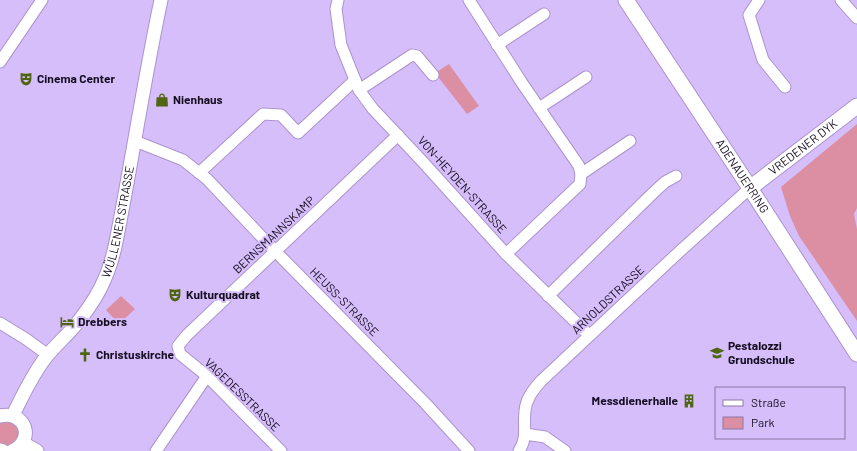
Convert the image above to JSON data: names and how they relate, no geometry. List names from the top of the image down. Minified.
{"streets":{"main road":["VREDENER DYK","ADENAUERRING"],"street":["VON-HEYDEN-STRASSE","WÜLLENER STRASSE","BERNSMANNSKAMP","ARNOLDSTRASSE","HEUSS-STRASSE","VAGEDESSTRASSE"]},"crossings":[["VREDENER DYK","ADENAUERRING"],["VREDENER DYK","ARNOLDSTRASSE"],["ADENAUERRING","ARNOLDSTRASSE"],["VON-HEYDEN-STRASSE","BERNSMANNSKAMP"],["VON-HEYDEN-STRASSE","ARNOLDSTRASSE"],["WÜLLENER STRASSE","HEUSS-STRASSE"],["BERNSMANNSKAMP","HEUSS-STRASSE"],["BERNSMANNSKAMP","VAGEDESSTRASSE"]],"places":{"theatre":["Cinema Center","Kulturquadrat"],"shop":["Nienhaus"],"hotel":["Drebbers"],"school or university":["Pestalozzi Grundschule"],"church":["Christuskirche"],"building":["Messdienerhalle"]},"legend":["Straße","Park"]}
